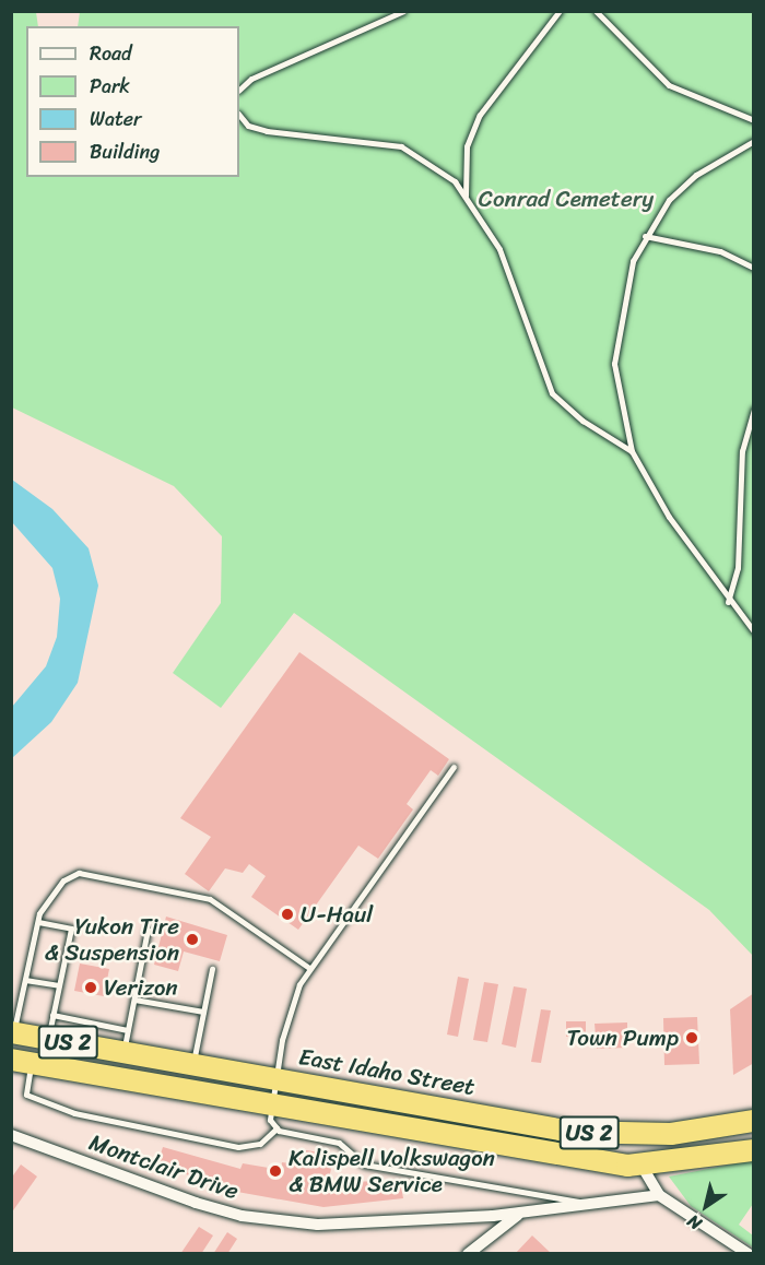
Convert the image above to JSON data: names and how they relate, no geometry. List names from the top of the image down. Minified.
{"streets":{"highway":["US 2","East Idaho Street"],"street":["Montclair Drive"]},"parks":["Conrad Cemetery"],"places":["U-Haul","Yukon Tire & Suspension","Verizon","Town Pump","Kalispell Volkswagon & BMW Service"],"legend":["Road","Park","Water","Building"],"north":"bottom left"}
